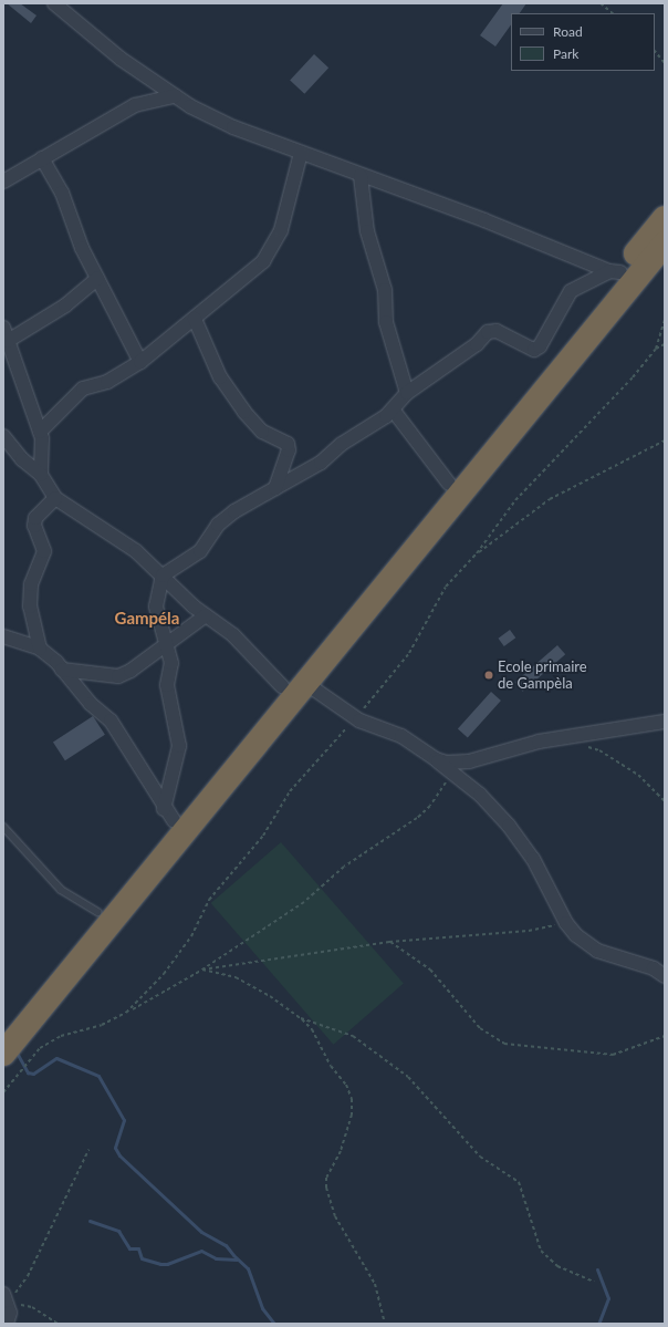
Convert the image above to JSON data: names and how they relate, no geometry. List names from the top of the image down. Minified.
{"districts":["Gampéla"],"places":["Ecole primaire de Gampèla"],"legend":["Road","Park"]}
